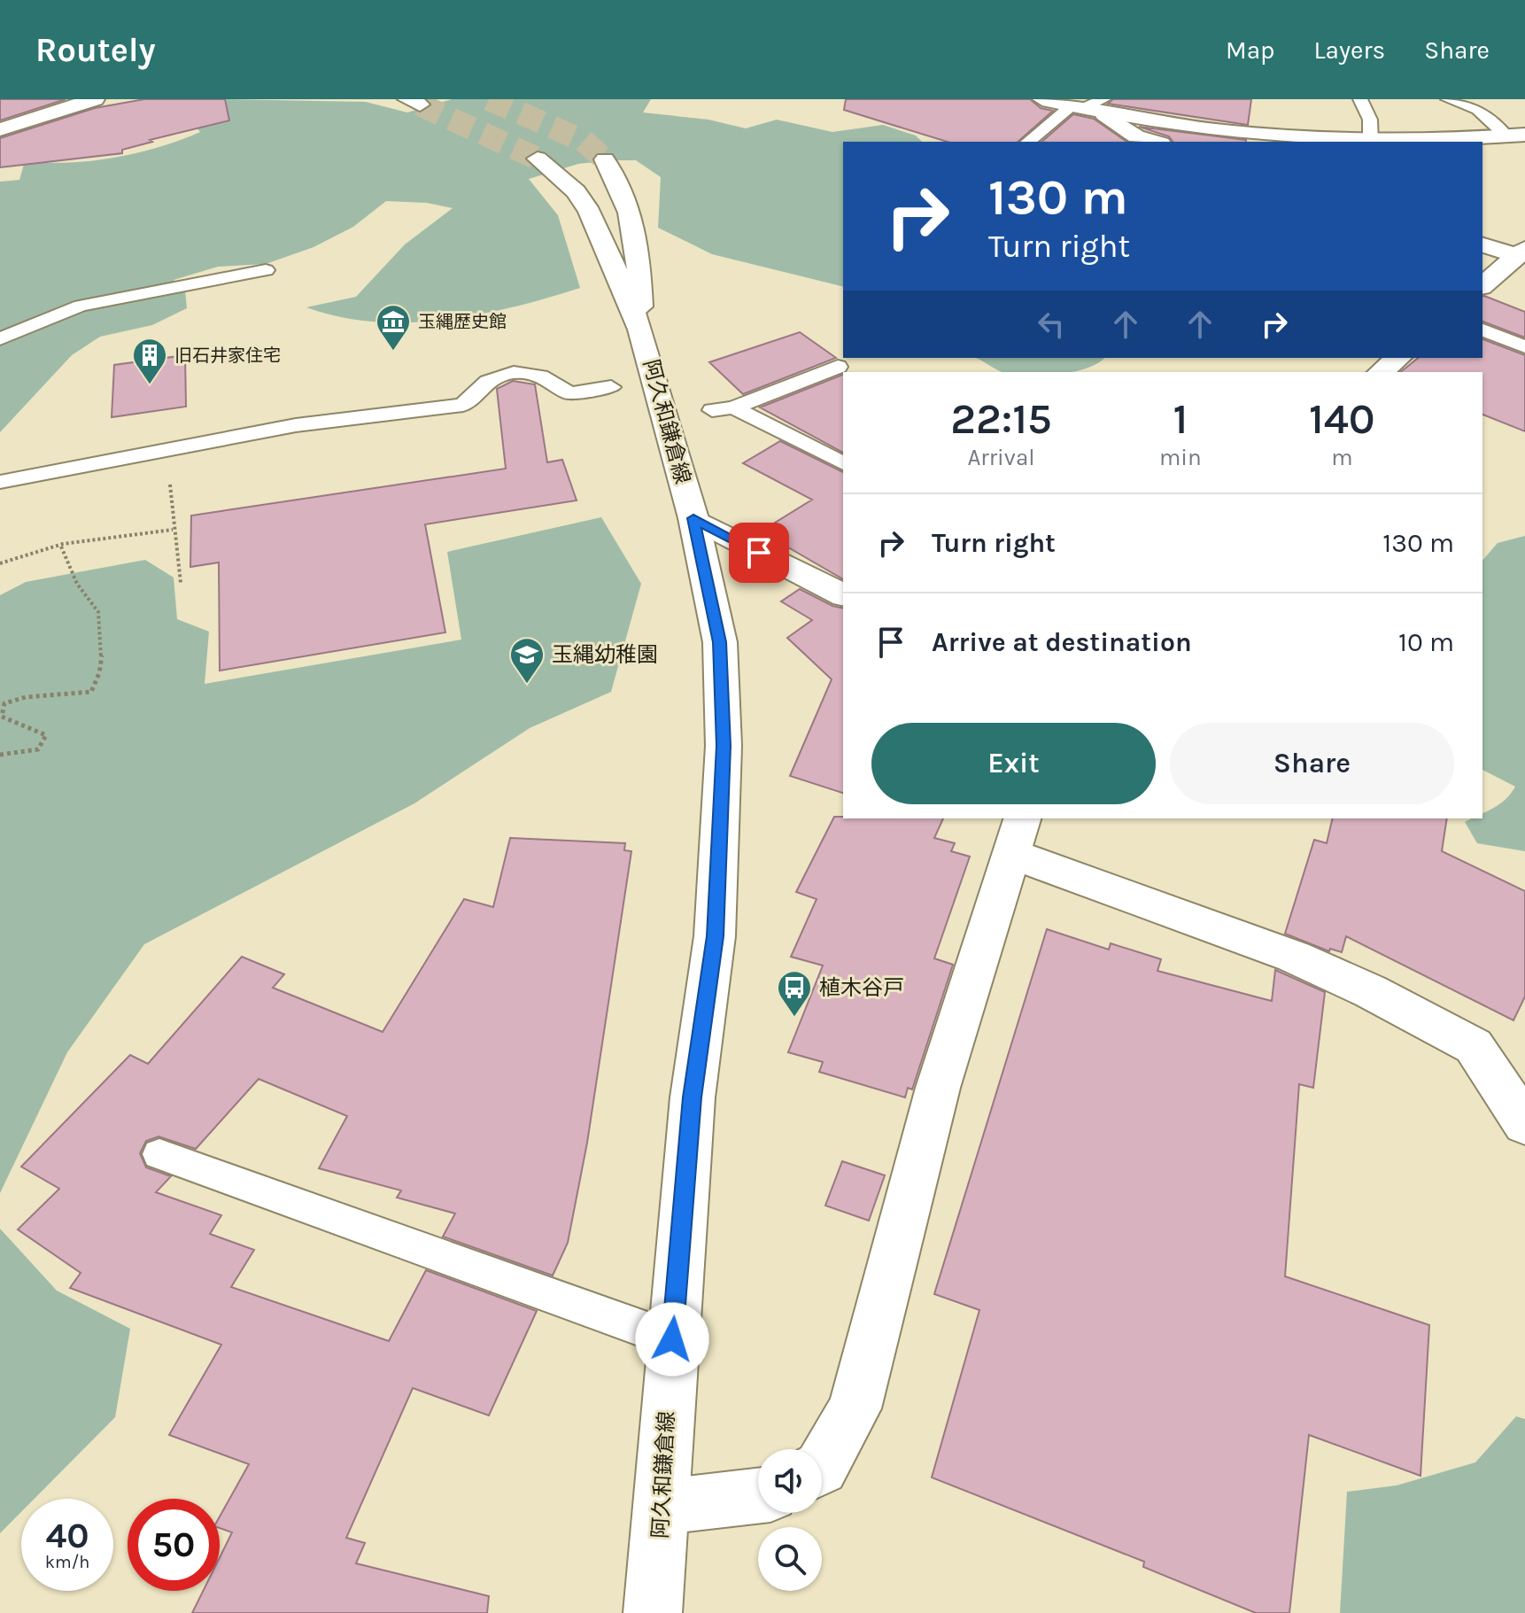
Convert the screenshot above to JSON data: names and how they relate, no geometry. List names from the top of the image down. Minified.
{"streets":{"main road":["阿久和鎌倉線"]},"places":{"museum":["玉縄歴史館"],"building":["旧石井家住宅"],"school or university":["玉縄幼稚園"],"bus stop":["植木谷戸"]},"page":{"header":"Routely","nav":["Map","Layers","Share"],"turn":["130 m","Turn right"],"eta":["22:15","Arrival","1","min","140","m"],"list":[{"name":"Turn right","value":"130 m"},{"name":"Arrive at destination","value":"10 m"}],"buttons":["Exit","Share"],"speed":"40 km/h","limit":"50"}}
